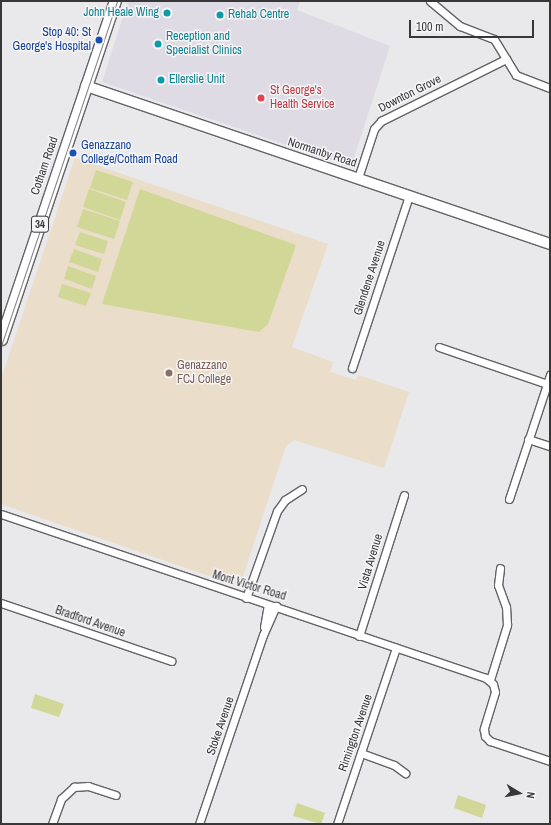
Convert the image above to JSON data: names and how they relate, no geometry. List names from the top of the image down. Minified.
{"streets":{"main road":["Cotham Road","34"],"street":["Downton Grove","Normanby Road","Glendene Avenue","Vista Avenue","Mont Victor Road","Bradford Avenue","Stoke Avenue","Rimington Avenue"]},"crossings":[["Downton Grove","Normanby Road"],["Normanby Road","Cotham Road"],["Normanby Road","Glendene Avenue"],["Vista Avenue","Mont Victor Road"],["Mont Victor Road","Stoke Avenue"],["Mont Victor Road","Rimington Avenue"]],"places":["John Heale Wing","Rehab Centre","Stop 40: St George's Hospital","Reception and Specialist Clinics","Ellerslie Unit","St George's Health Service","Genazzano College/Cotham Road","Genazzano FCJ College"],"scale_bar":"100 m","north":"right"}
